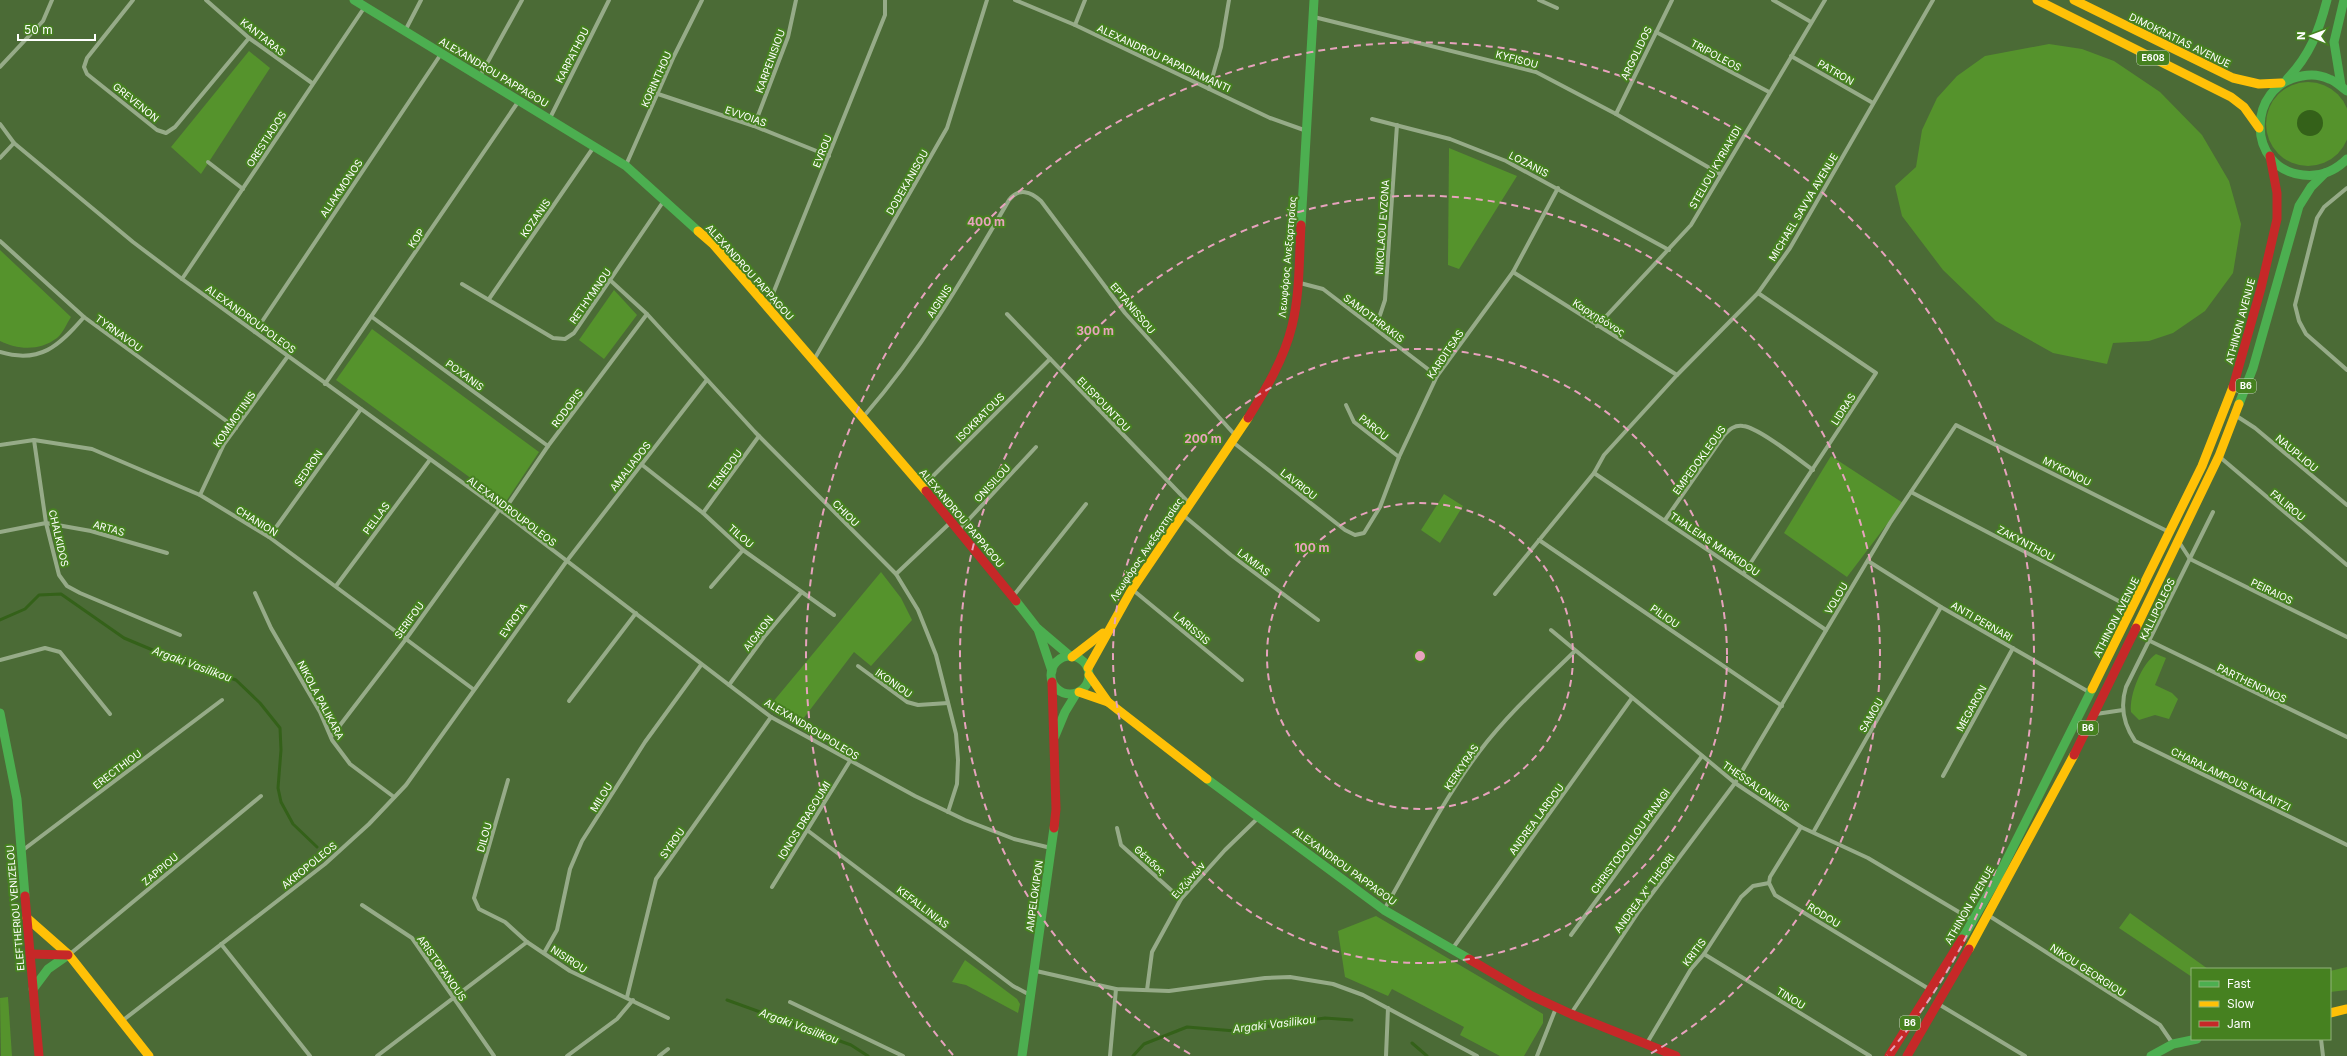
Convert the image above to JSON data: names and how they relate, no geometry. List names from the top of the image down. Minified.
{"streets":{"main road":["DIMOKRATIAS AVENUE","E608","ALEXANDROU PAPPAGOU","Λεωφόρος Ανεξαρτησίας","ATHINON AVENUE","B6","AMPELOKIPON","ELEFTHERIOU VENIZELOU"],"street":["KANTARAS","ARGOLIDOS","KARPATHOU","TRIPOLEOS","ALEXANDROU PAPADIAMANTI","KYFISOU","KARPENISIOU","PATRON","KORINTHOU","GREVENON","EVVOIAS","ORESTIADOS","EVROU","LOZANIS","STELIOU KYRIAKIDI","DODEKANISOU","ALIAKMONOS","MICHAEL SAVVA AVENUE","KOZANIS","NIKOLAOU EVZONA","KOP","RETHYMNOU","AIGINIS","EPTANISSOU","Καρχηδόνος","SAMOTHRAKIS","ALEXANDROUPOLEOS","TYRNAVOU","KARDITSAS","POXANIS","ELISPOUNTOU","RODOPIS","LIDRAS","ISOKRATOUS","KOMMOTINIS","PAROU","NAUPLIOU","EMPEDOKLEOUS","AMALIADOS","SEDRON","TENEDOU","MYKONOU","ONISILOU","LAVRIOU","FALIROU","CHIOU","PELLAS","CHANION","ARTAS","TILOU","CHALKIDOS","ZAKYNTHOU","THALEIAS MARKIDOU","LAMIAS","PEIRAIOS","VOLOU","KALLIPOLEOS","PILIOU","SERIFOU","EVROTA","ANTI PERNARI","LARISSIS","AIGAION","IKONIOU","PARTHENONOS","NIKOLA PALIKARA","MEGARON","SAMOU","KERKYRAS","ERECTHIOU","CHARALAMPOUS KALAITZI","THESSALONIKIS","MILOU","ANDREA LARDOU","IONOS DRAGOUMI","DILOU","CHRISTODOULOU PANAGI","SYROU","Θέτιδος","AKROPOLEOS","ZAPPIOU","Ευζώνων","ANDREA X\" THEORI","KEFALLINIAS","RODOU","KRITIS","NISIROU","ARISTOFANOUS","NIKOU GEORGIOU","TINOU"]},"crossings":[["KANTARAS","GREVENON"],["KANTARAS","ORESTIADOS"],["DIMOKRATIAS AVENUE","E608"],["ARGOLIDOS","TRIPOLEOS"],["ARGOLIDOS","KYFISOU"],["KARPATHOU","ALEXANDROU PAPPAGOU"],["TRIPOLEOS","STELIOU KYRIAKIDI"],["ALEXANDROU PAPADIAMANTI","Λεωφόρος Ανεξαρτησίας"],["E608","ATHINON AVENUE"],["KYFISOU","STELIOU KYRIAKIDI"],["KYFISOU","Λεωφόρος Ανεξαρτησίας"],["KARPENISIOU","EVVOIAS"],["ALEXANDROU PAPPAGOU","KORINTHOU"],["ALEXANDROU PAPPAGOU","ORESTIADOS"],["ALEXANDROU PAPPAGOU","EVROU"],["ALEXANDROU PAPPAGOU","DODEKANISOU"],["ALEXANDROU PAPPAGOU","ALIAKMONOS"],["ALEXANDROU PAPPAGOU","KOZANIS"],["ALEXANDROU PAPPAGOU","KOP"],["ALEXANDROU PAPPAGOU","Λεωφόρος Ανεξαρτησίας"],["ALEXANDROU PAPPAGOU","RETHYMNOU"],["ALEXANDROU PAPPAGOU","AIGINIS"],["ALEXANDROU PAPPAGOU","ISOKRATOUS"],["ALEXANDROU PAPPAGOU","ONISILOU"],["ALEXANDROU PAPPAGOU","KERKYRAS"],["ALEXANDROU PAPPAGOU","ANDREA LARDOU"],["ALEXANDROU PAPPAGOU","Ευζώνων"],["ALEXANDROU PAPPAGOU","ANDREA X\" THEORI"],["ALEXANDROU PAPPAGOU","AMPELOKIPON"],["ALEXANDROU PAPPAGOU","KRITIS"],["PATRON","STELIOU KYRIAKIDI"],["PATRON","MICHAEL SAVVA AVENUE"],["KORINTHOU","EVVOIAS"],["EVVOIAS","EVROU"],["ORESTIADOS","ALEXANDROUPOLEOS"],["LOZANIS","STELIOU KYRIAKIDI"],["LOZANIS","NIKOLAOU EVZONA"],["LOZANIS","KARDITSAS"],["STELIOU KYRIAKIDI","Καρχηδόνος"],["ALIAKMONOS","ALEXANDROUPOLEOS"],["MICHAEL SAVVA AVENUE","Καρχηδόνος"],["MICHAEL SAVVA AVENUE","LIDRAS"],["MICHAEL SAVVA AVENUE","THALEIAS MARKIDOU"],["MICHAEL SAVVA AVENUE","PILIOU"],["KOZANIS","RETHYMNOU"],["NIKOLAOU EVZONA","SAMOTHRAKIS"],["KOP","ALEXANDROUPOLEOS"],["KOP","POXANIS"],["Λεωφόρος Ανεξαρτησίας","EPTANISSOU"],["Λεωφόρος Ανεξαρτησίας","SAMOTHRAKIS"],["Λεωφόρος Ανεξαρτησίας","ELISPOUNTOU"],["Λεωφόρος Ανεξαρτησίας","LAVRIOU"],["Λεωφόρος Ανεξαρτησίας","LAMIAS"],["Λεωφόρος Ανεξαρτησίας","LARISSIS"],["Λεωφόρος Ανεξαρτησίας","AMPELOKIPON"],["RETHYMNOU","CHIOU"],["AIGINIS","EPTANISSOU"],["EPTANISSOU","LAVRIOU"],["Καρχηδόνος","KARDITSAS"],["SAMOTHRAKIS","KARDITSAS"],["ALEXANDROUPOLEOS","RODOPIS"],["ALEXANDROUPOLEOS","KOMMOTINIS"],["ALEXANDROUPOLEOS","AMALIADOS"],["ALEXANDROUPOLEOS","SEDRON"],["ALEXANDROUPOLEOS","CHIOU"],["ALEXANDROUPOLEOS","PELLAS"],["ALEXANDROUPOLEOS","SERIFOU"],["ALEXANDROUPOLEOS","EVROTA"],["ALEXANDROUPOLEOS","AIGAION"],["ALEXANDROUPOLEOS","MILOU"],["ALEXANDROUPOLEOS","IONOS DRAGOUMI"],["ALEXANDROUPOLEOS","SYROU"],["ALEXANDROUPOLEOS","AMPELOKIPON"],["ATHINON AVENUE","NAUPLIOU"],["ATHINON AVENUE","MYKONOU"],["ATHINON AVENUE","FALIROU"],["ATHINON AVENUE","ZAKYNTHOU"],["ATHINON AVENUE","ANTI PERNARI"],["ATHINON AVENUE","THESSALONIKIS"],["ATHINON AVENUE","RODOU"],["ATHINON AVENUE","NIKOU GEORGIOU"],["TYRNAVOU","KOMMOTINIS"],["KARDITSAS","PAROU"],["KARDITSAS","LAVRIOU"],["POXANIS","RODOPIS"],["ELISPOUNTOU","ISOKRATOUS"],["RODOPIS","CHIOU"],["LIDRAS","EMPEDOKLEOUS"],["LIDRAS","THALEIAS MARKIDOU"],["KOMMOTINIS","CHANION"],["EMPEDOKLEOUS","THALEIAS MARKIDOU"],["AMALIADOS","CHIOU"],["AMALIADOS","TILOU"],["AMALIADOS","EVROTA"],["SEDRON","CHANION"],["TENEDOU","CHIOU"],["TENEDOU","TILOU"],["MYKONOU","VOLOU"],["CHIOU","IKONIOU"],["PELLAS","CHANION"],["CHANION","CHALKIDOS"],["CHANION","SERIFOU"],["CHANION","EVROTA"],["CHANION","AKROPOLEOS"],["ARTAS","CHALKIDOS"],["TILOU","AIGAION"],["ZAKYNTHOU","VOLOU"],["THALEIAS MARKIDOU","VOLOU"],["PEIRAIOS","KALLIPOLEOS"],["VOLOU","PILIOU"],["VOLOU","ANTI PERNARI"],["VOLOU","THESSALONIKIS"],["VOLOU","ANDREA X\" THEORI"],["KALLIPOLEOS","PARTHENONOS"],["KALLIPOLEOS","CHARALAMPOUS KALAITZI"],["SERIFOU","NIKOLA PALIKARA"],["EVROTA","AKROPOLEOS"],["ANTI PERNARI","MEGARON"],["ANTI PERNARI","SAMOU"],["NIKOLA PALIKARA","AKROPOLEOS"],["SAMOU","THESSALONIKIS"],["KERKYRAS","THESSALONIKIS"],["ERECTHIOU","ELEFTHERIOU VENIZELOU"],["THESSALONIKIS","ANDREA LARDOU"],["THESSALONIKIS","CHRISTODOULOU PANAGI"],["THESSALONIKIS","ANDREA X\" THEORI"],["MILOU","NISIROU"],["IONOS DRAGOUMI","KEFALLINIAS"],["DILOU","NISIROU"],["SYROU","NISIROU"],["Θέτιδος","Ευζώνων"],["AMPELOKIPON","KEFALLINIAS"],["RODOU","KRITIS"],["KRITIS","TINOU"]],"water":["Argaki Vasilikou"],"legend":["Fast","Slow","Jam"],"scale_bar":"50 m","north":"left","rings":["400 m","300 m","200 m","100 m"]}
